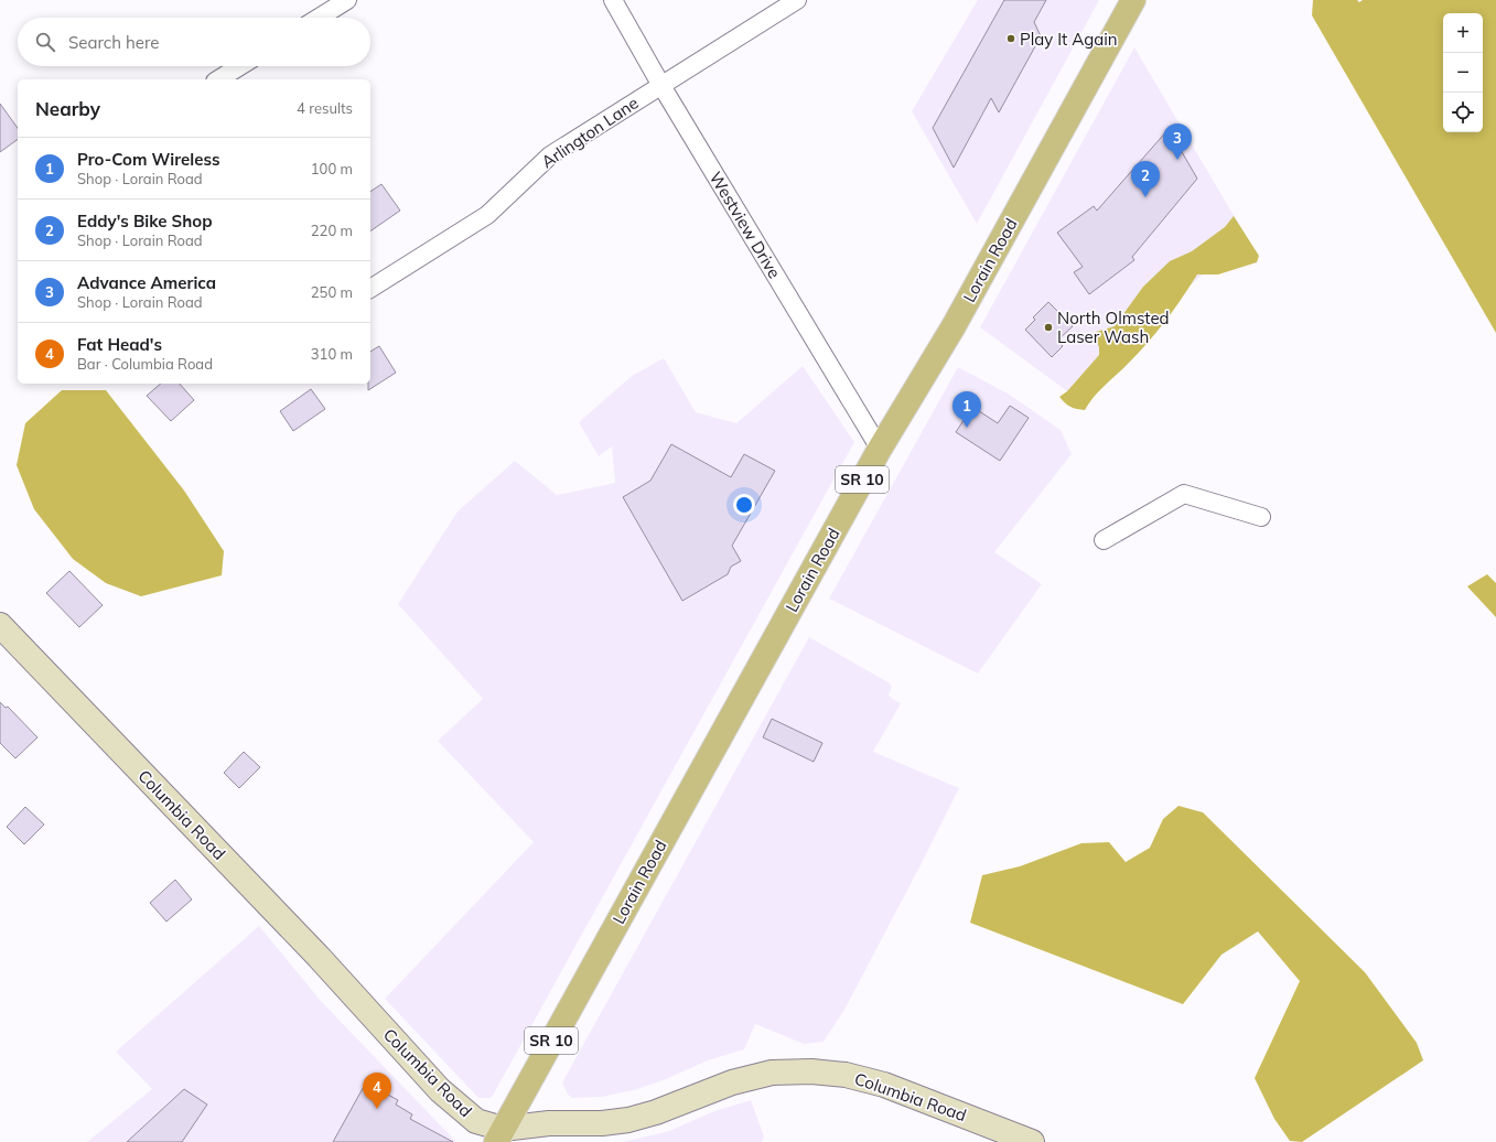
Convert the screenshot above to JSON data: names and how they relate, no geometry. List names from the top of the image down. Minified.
{"streets":{"main road":["Lorain Road","SR 10"],"street":["Arlington Lane","Westview Drive","Columbia Road"]},"crossings":[["Arlington Lane","Westview Drive"],["Westview Drive","Lorain Road"],["Lorain Road","Columbia Road"]],"places":["Play It Again","North Olmsted Laser Wash"],"page":{"map_buttons":["+","−"],"search":"Search here","heading":["Nearby","4 results"],"pins":["3","2","1","4"],"list":[{"mark":"1","name":"Pro-Com Wireless","note":"Shop · Lorain Road","value":"100 m"},{"mark":"2","name":"Eddy's Bike Shop","note":"Shop · Lorain Road","value":"220 m"},{"mark":"3","name":"Advance America","note":"Shop · Lorain Road","value":"250 m"},{"mark":"4","name":"Fat Head's","note":"Bar · Columbia Road","value":"310 m"}]}}
